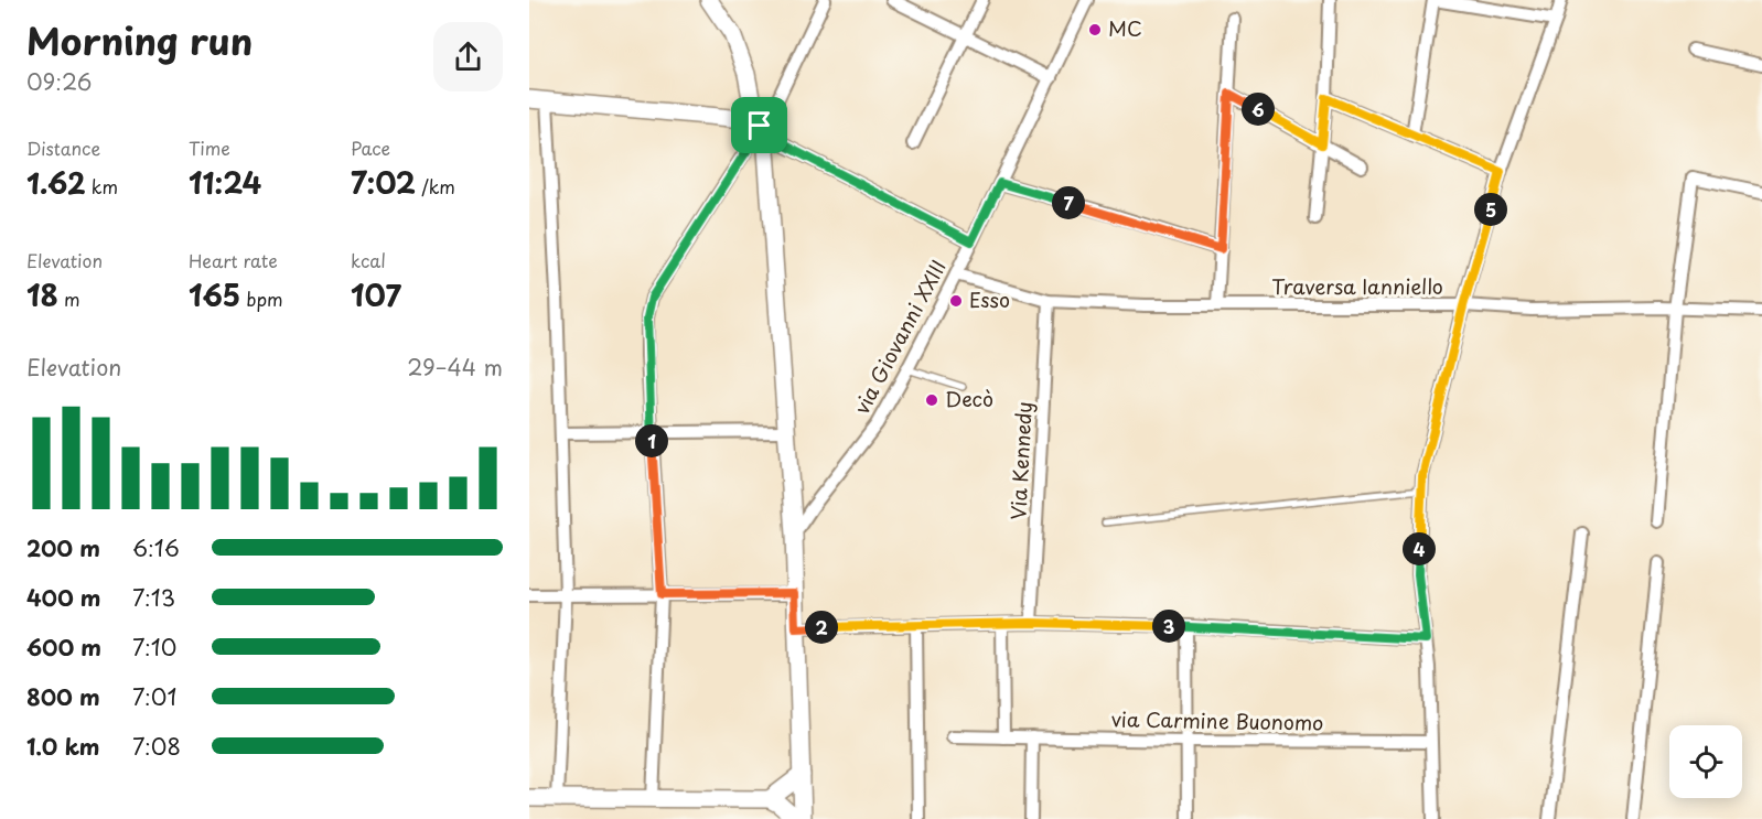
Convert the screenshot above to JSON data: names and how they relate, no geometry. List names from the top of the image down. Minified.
{"streets":{"street":["Traversa Ianniello","via Giovanni XXIII","Via Kennedy","via Carmine Buonomo"]},"crossings":[["Traversa Ianniello","via Giovanni XXIII"],["Traversa Ianniello","Via Kennedy"]],"places":["MC","Esso","Decò"],"page":{"heading":["Morning run","09:26"],"pins":["6","7","5","1","4","3","2"],"stats":[["Distance","1.62 km"],["Time","11:24"],["Pace","7:02 /km"],["Elevation","18 m"],["Heart rate","165 bpm"],["kcal","107"]],"chart":["Elevation","29–44 m"],"list":[{"name":"200 m","note":"6:16"},{"name":"400 m","note":"7:13"},{"name":"600 m","note":"7:10"},{"name":"800 m","note":"7:01"},{"name":"1.0 km","note":"7:08"}]}}
